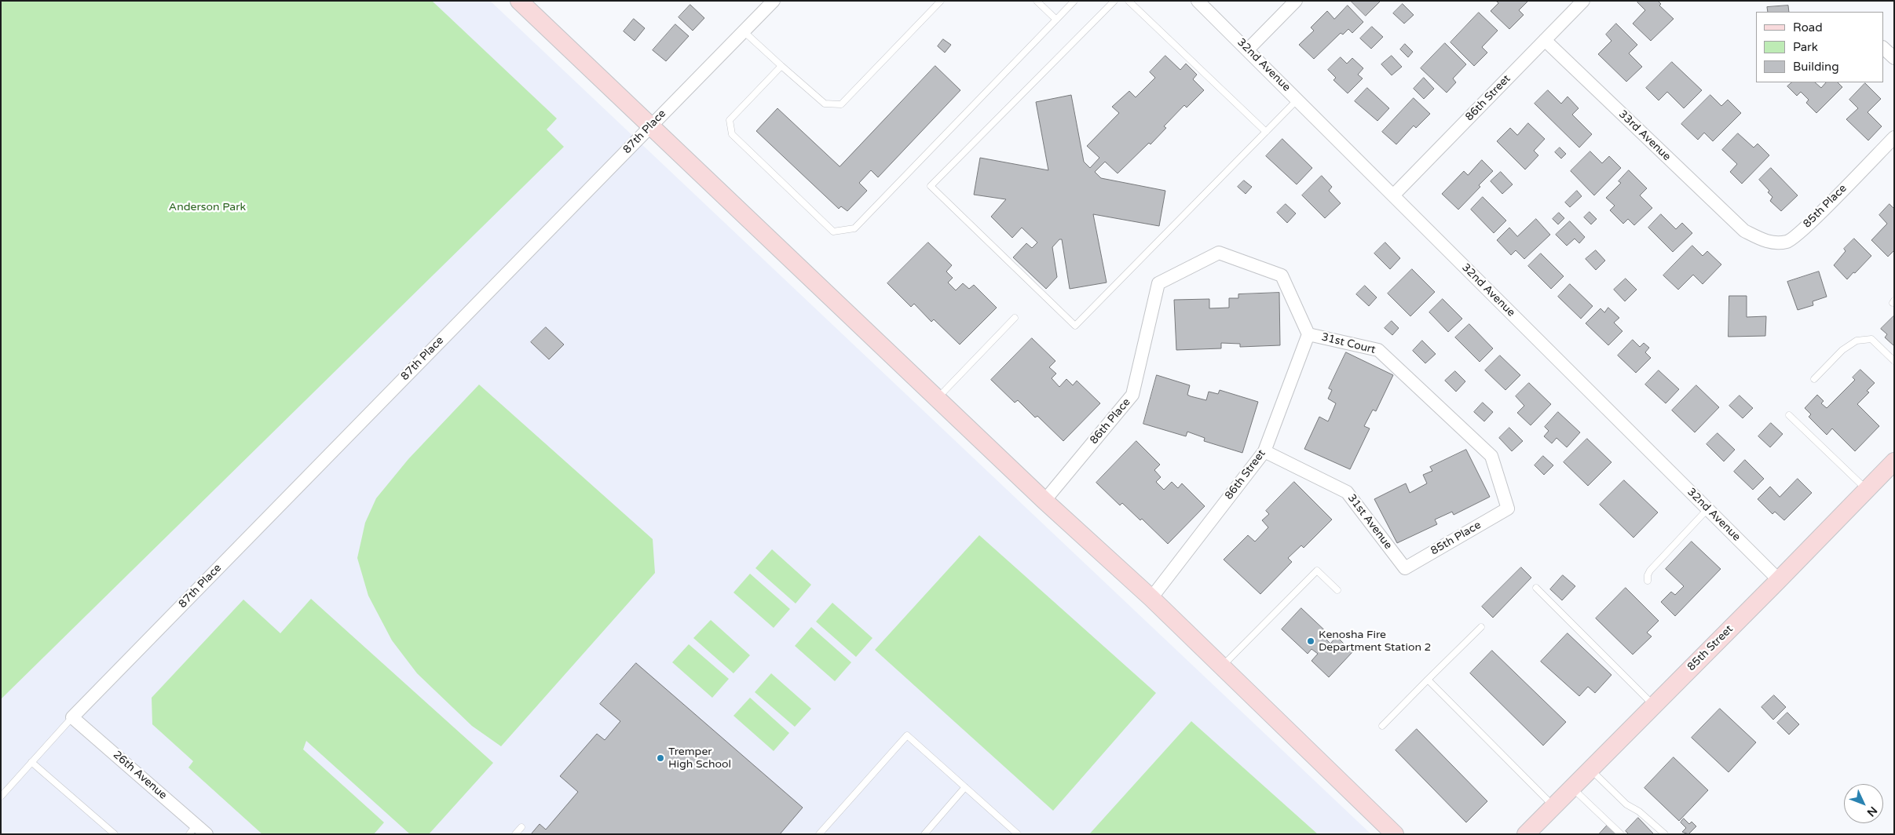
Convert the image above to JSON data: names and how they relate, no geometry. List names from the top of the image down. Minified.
{"streets":{"street":["32nd Avenue","86th Street","87th Place","33rd Avenue","85th Place","31st Court","86th Place","31st Avenue","85th Street","26th Avenue"]},"crossings":[["32nd Avenue","86th Street"],["32nd Avenue","85th Street"],["86th Street","33rd Avenue"],["86th Street","31st Court"],["86th Street","31st Avenue"],["87th Place","26th Avenue"],["33rd Avenue","85th Place"],["85th Place","31st Court"],["85th Place","31st Avenue"],["31st Court","86th Place"]],"parks":["Anderson Park"],"places":["Kenosha Fire Department Station 2","Tremper High School"],"legend":["Road","Park","Building"],"north":"bottom right"}
